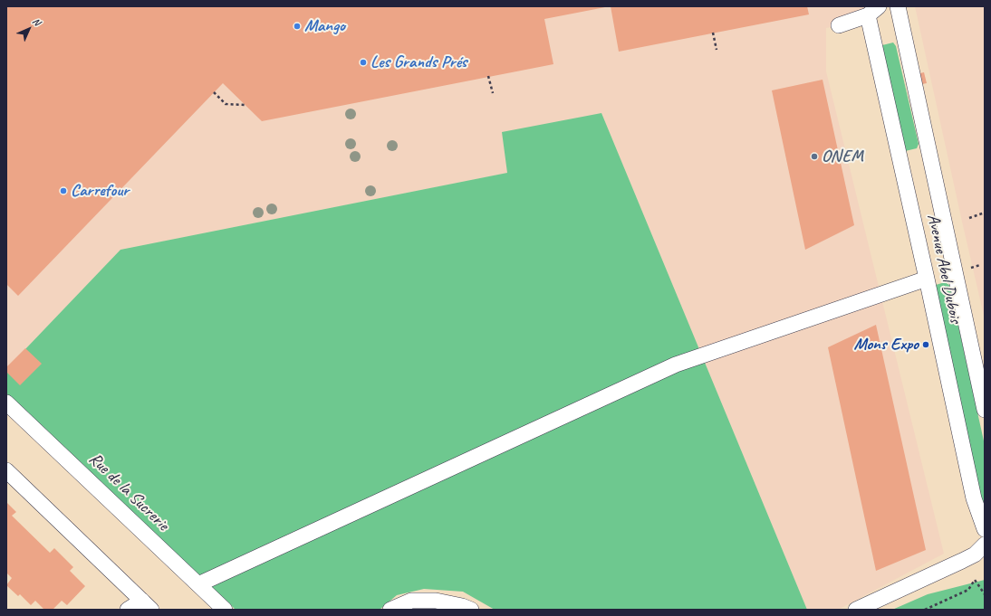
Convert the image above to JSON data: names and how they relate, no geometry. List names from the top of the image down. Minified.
{"streets":{"street":["Avenue Abel Dubois","Rue de la Sucrerie"]},"places":["Mango","Les Grands Prés","ONEM","Carrefour","Mons Expo"],"north":"top right"}
